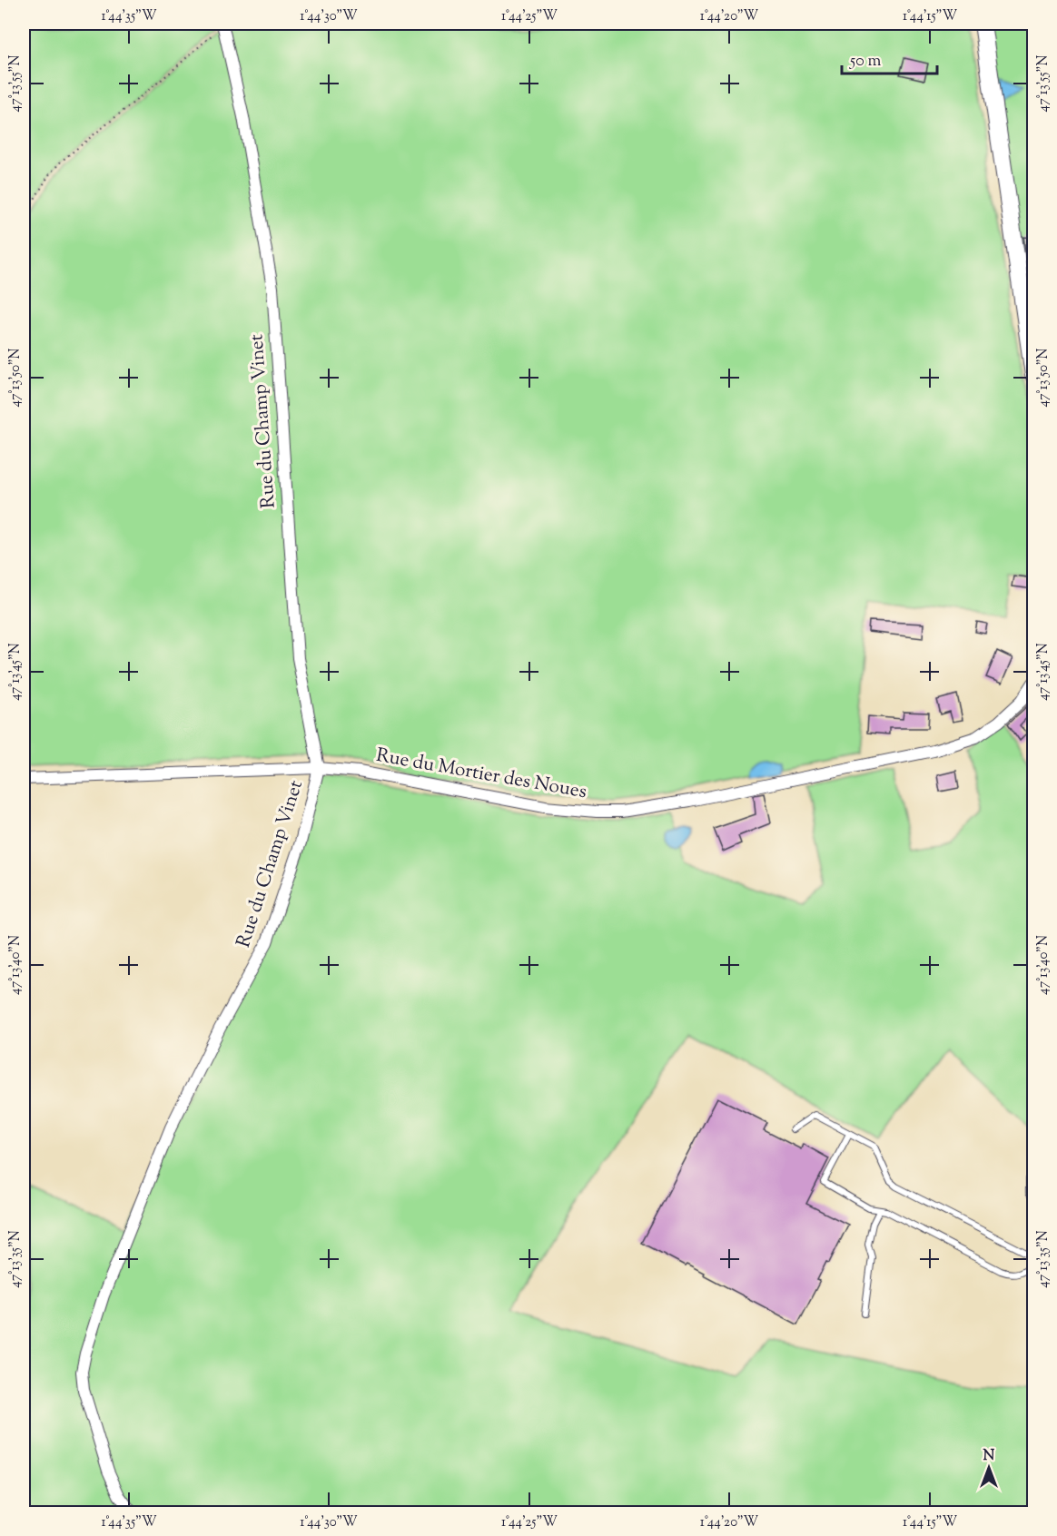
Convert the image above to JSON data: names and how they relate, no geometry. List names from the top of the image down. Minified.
{"streets":{"street":["Rue du Champ Vinet","Rue du Mortier des Noues"]},"crossings":[["Rue du Champ Vinet","Rue du Mortier des Noues"]],"scale_bar":"50 m","north":"top","coordinates":["1°44'35\"W","1°44'30\"W","1°44'25\"W","1°44'20\"W","1°44'15\"W","47°13'55\"N","47°13'50\"N","47°13'45\"N","47°13'40\"N","47°13'35\"N"]}
